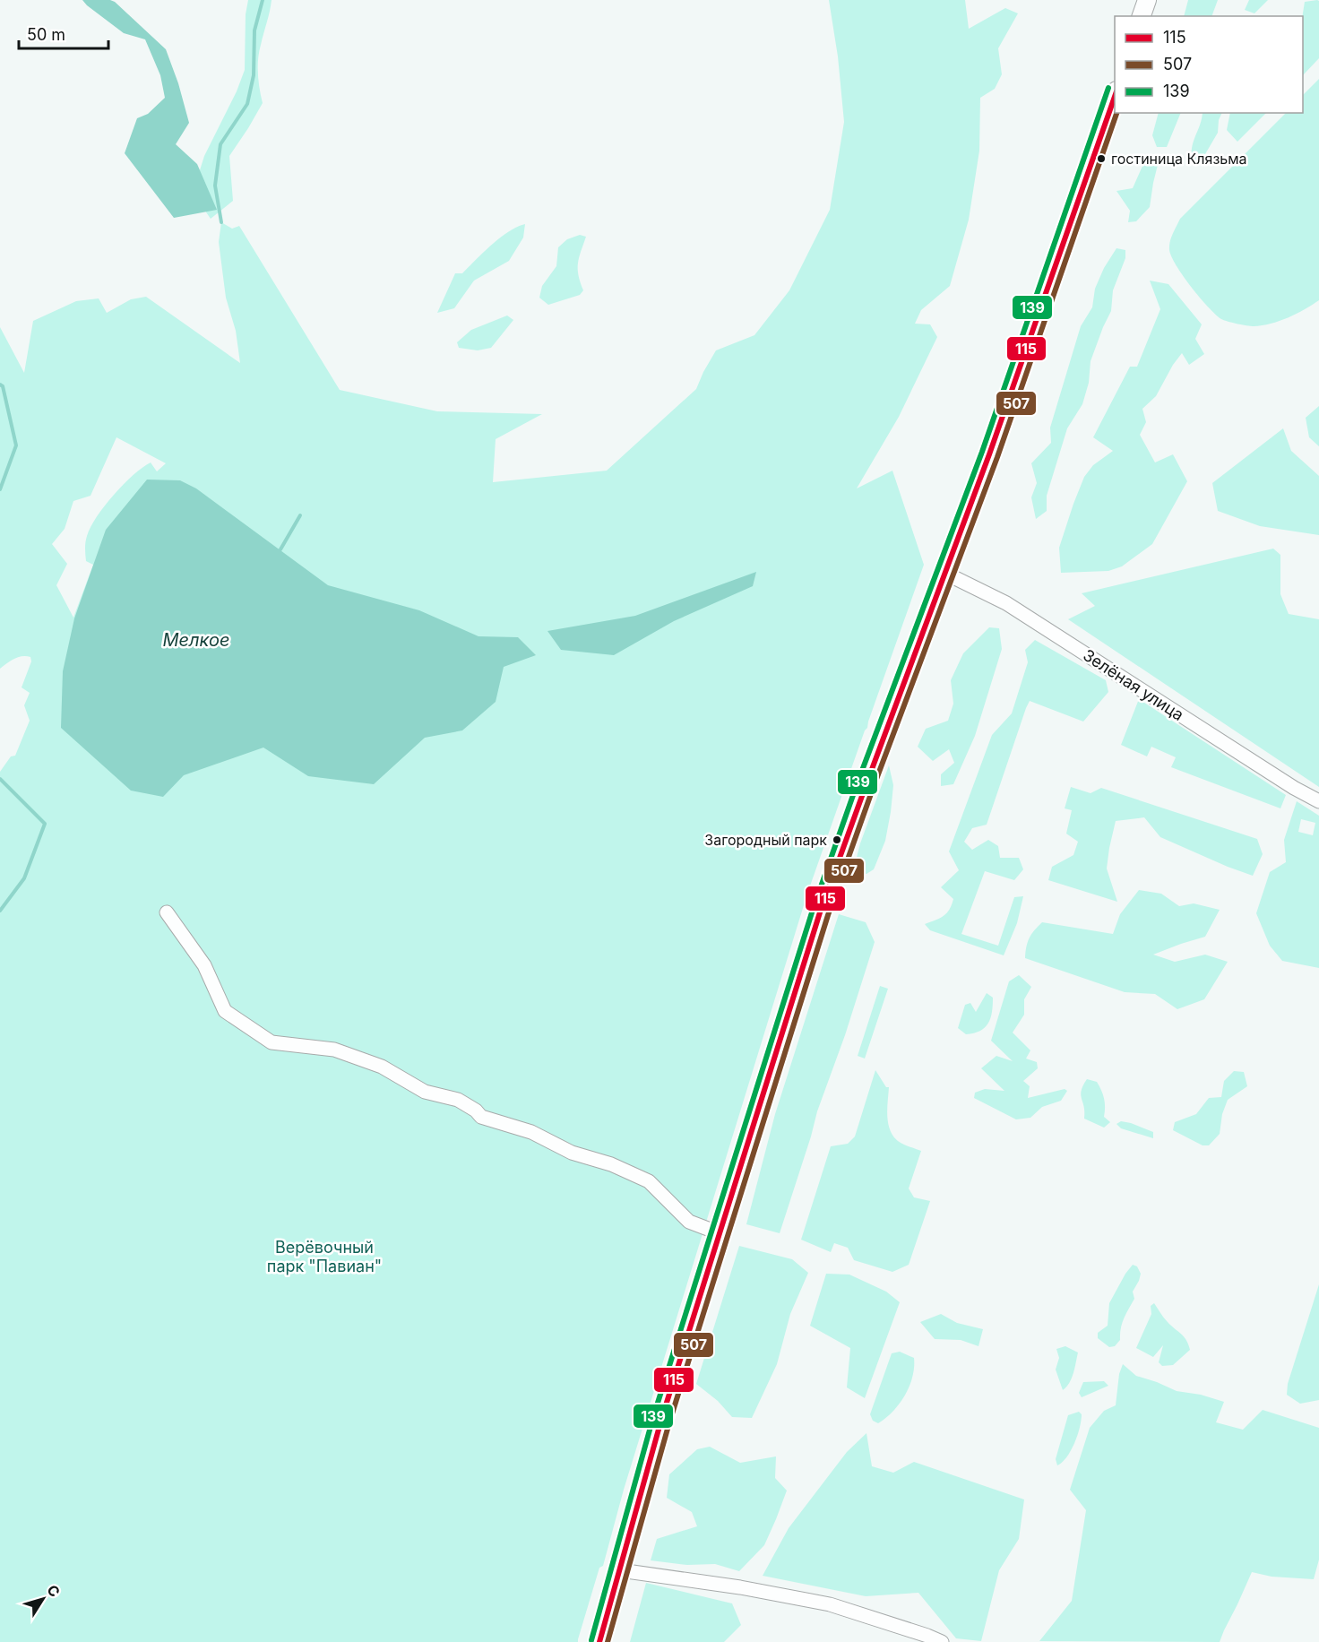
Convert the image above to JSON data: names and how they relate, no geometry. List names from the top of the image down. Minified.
{"streets":{"street":["Зелёная улица"]},"water":["Мелкое"],"parks":["Верёвочный парк \"Павиан\""],"places":["гостиница Клязьма","Загородный парк"],"lines":["transit line 139","transit line 115","transit line 507"],"legend":["115","507","139"],"scale_bar":"50 m","north":"top right"}
